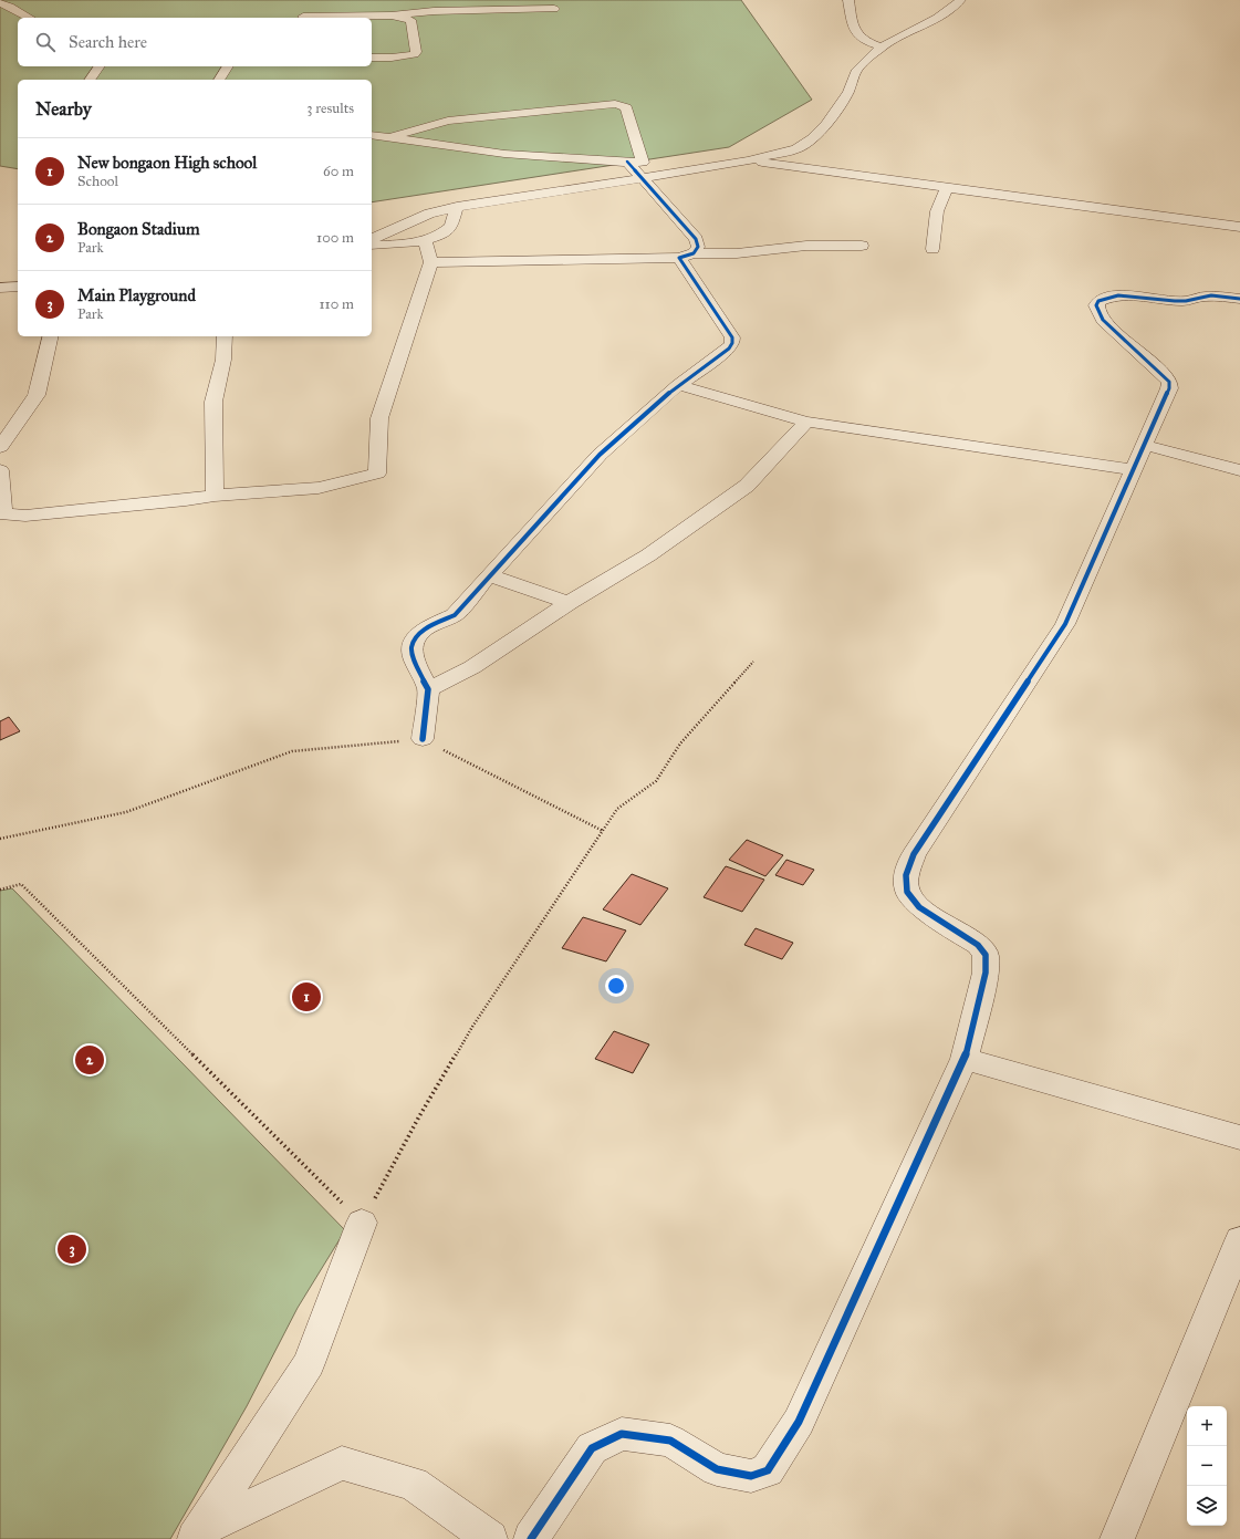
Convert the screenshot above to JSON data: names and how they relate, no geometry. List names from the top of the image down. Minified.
{"page":{"search":"Search here","heading":["Nearby","3 results"],"list":[{"mark":"1","name":"New bongaon High school","note":"School","value":"60 m"},{"mark":"2","name":"Bongaon Stadium","note":"Park","value":"100 m"},{"mark":"3","name":"Main Playground","note":"Park","value":"110 m"}],"pins":["1","2","3"],"map_buttons":["+","−"]}}
